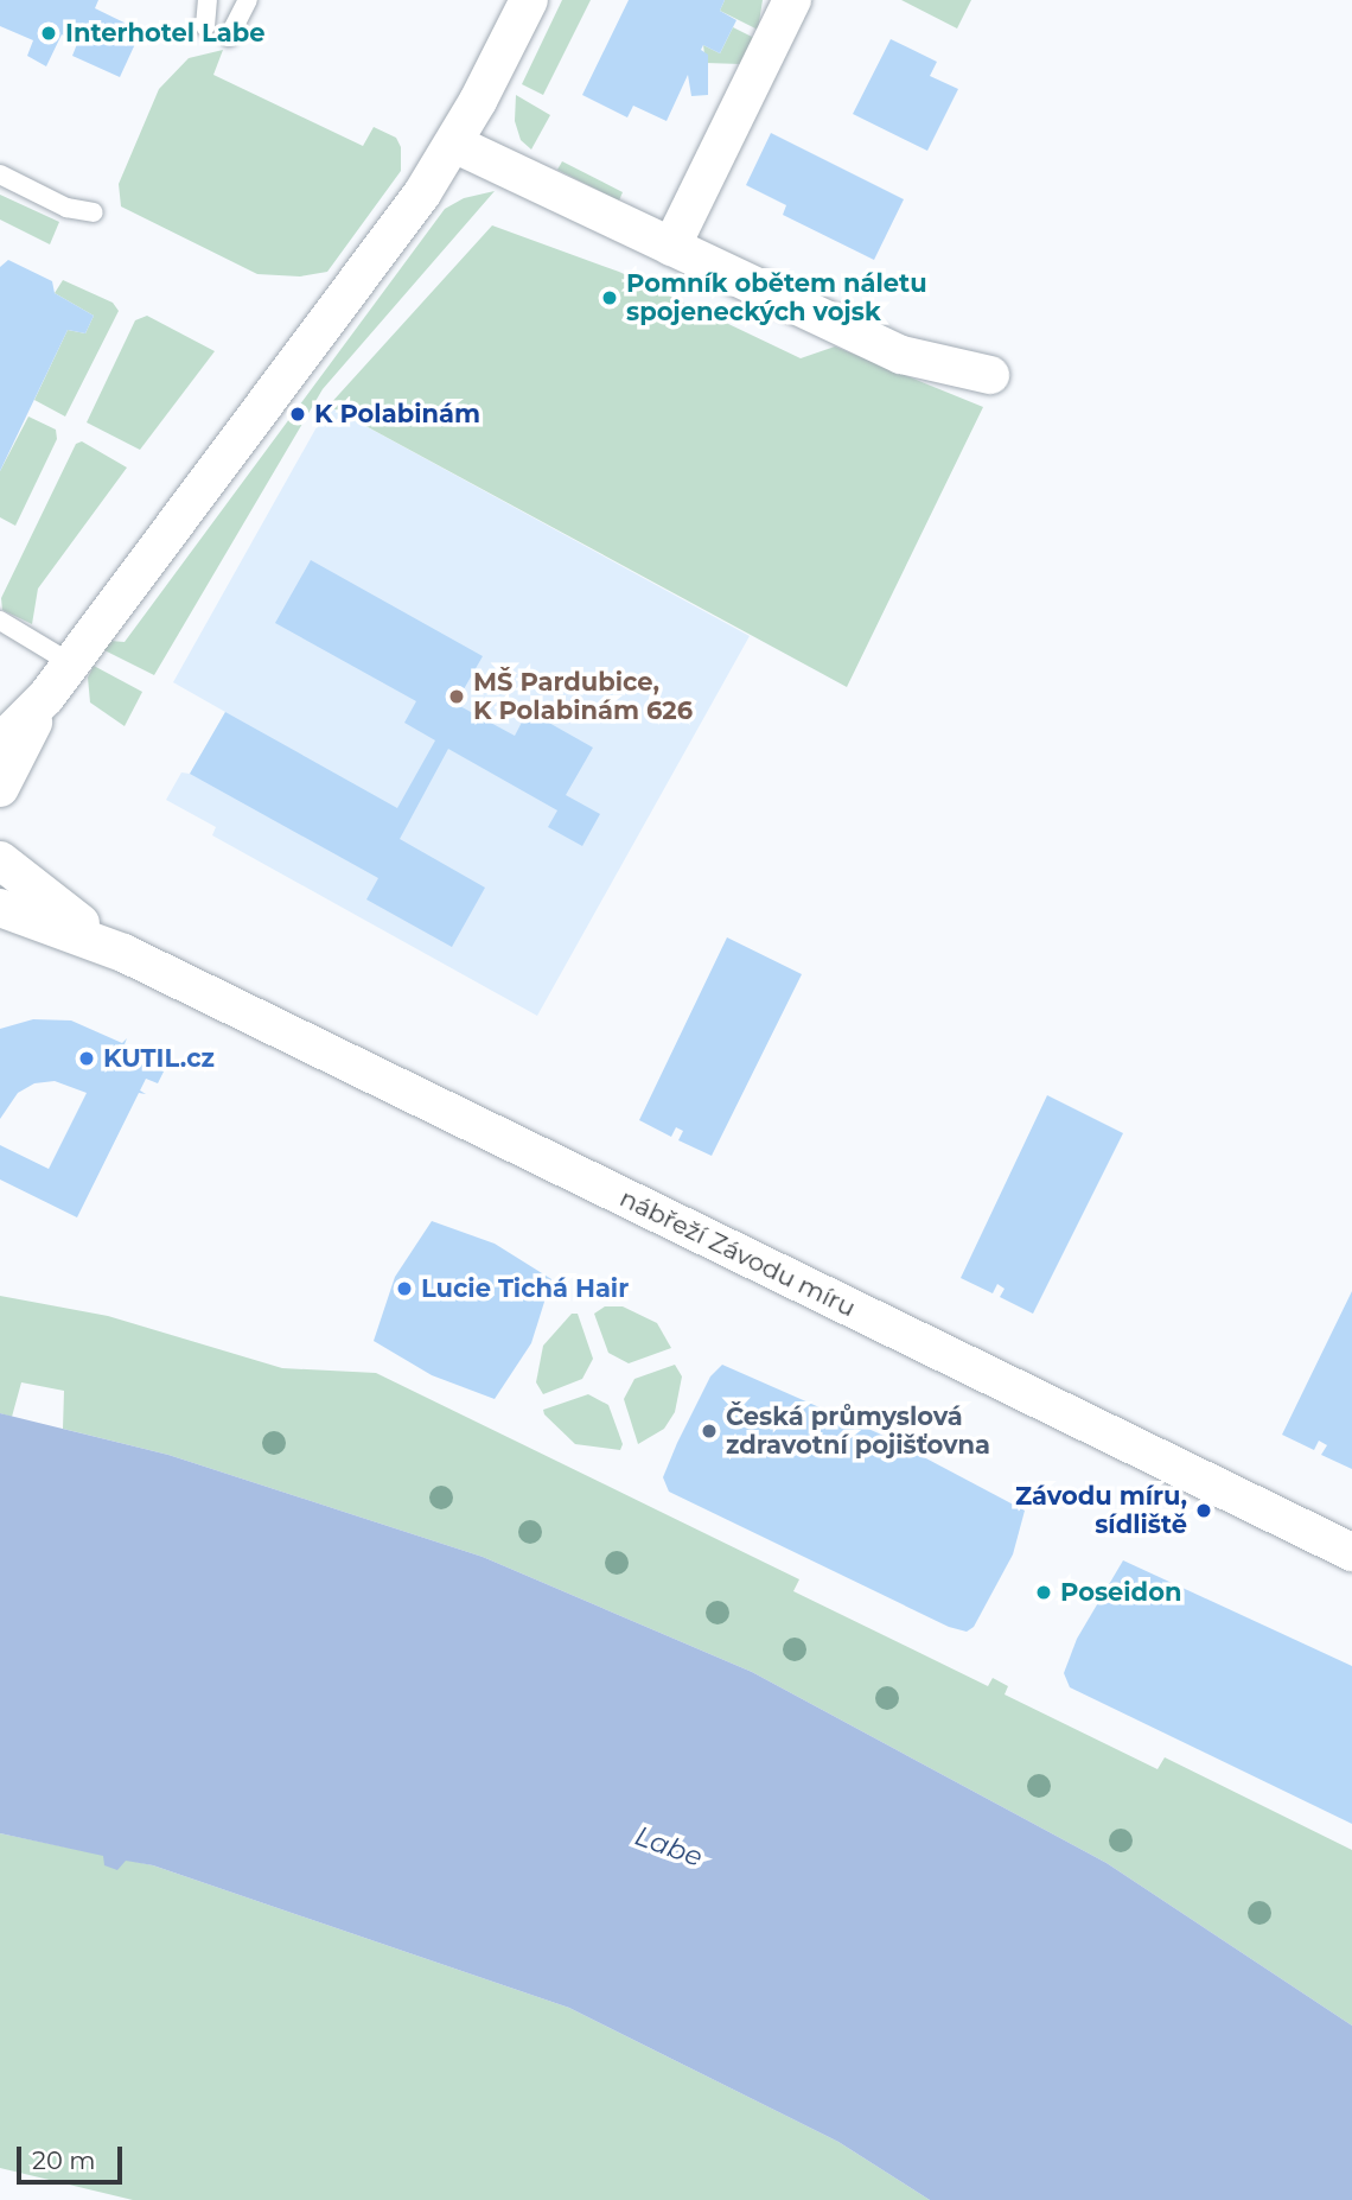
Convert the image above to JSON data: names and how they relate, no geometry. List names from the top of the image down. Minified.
{"streets":{"street":["nábřeží Závodu míru"]},"water":["Labe"],"places":["Interhotel Labe","Pomník obětem náletu spojeneckých vojsk","K Polabinám","MŠ Pardubice, K Polabinám 626","KUTIL.cz","Lucie Tichá Hair","Česká průmyslová zdravotní pojišťovna","Závodu míru, sídliště","Poseidon"],"scale_bar":"20 m"}
